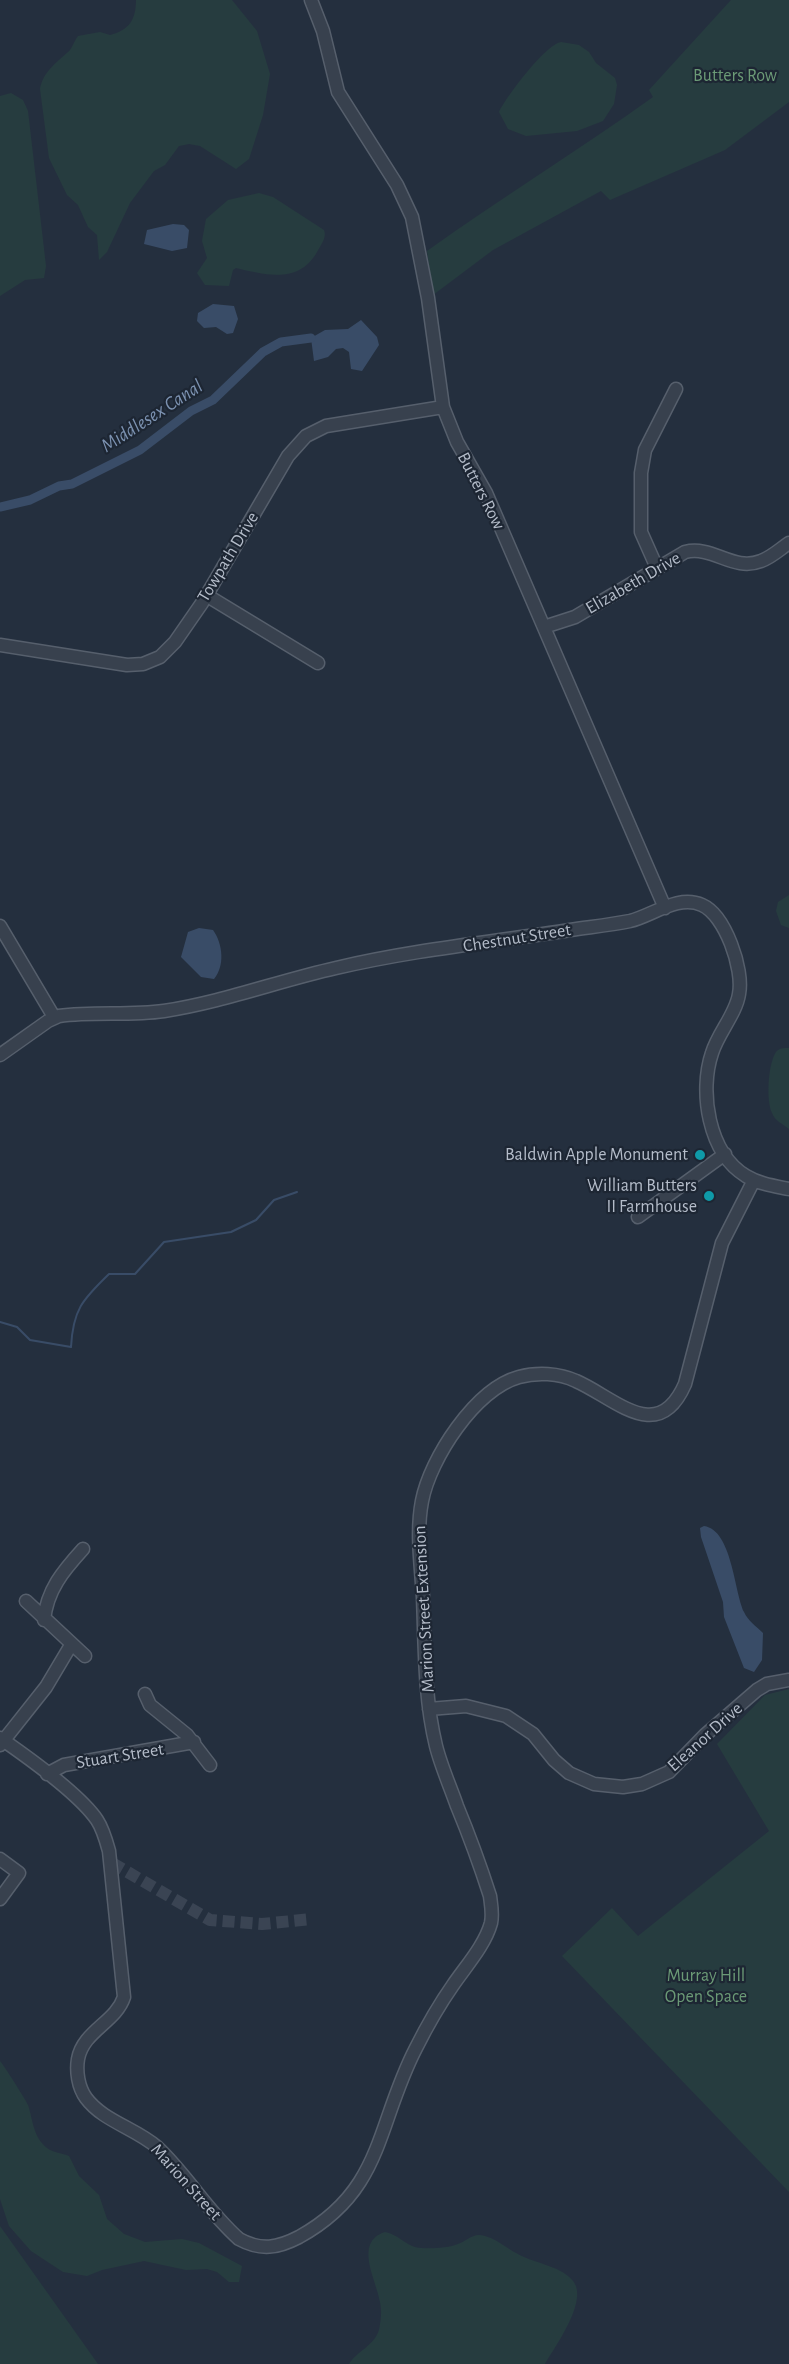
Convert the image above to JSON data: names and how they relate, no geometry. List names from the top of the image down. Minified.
{"streets":{"street":["Butters Row","Towpath Drive","Elizabeth Drive","Chestnut Street","Marion Street Extension","Eleanor Drive","Stuart Street","Marion Street"]},"crossings":[["Butters Row","Towpath Drive"],["Butters Row","Elizabeth Drive"],["Butters Row","Chestnut Street"],["Chestnut Street","Marion Street Extension"],["Marion Street Extension","Eleanor Drive"],["Marion Street Extension","Marion Street"],["Stuart Street","Marion Street"]],"water":["Middlesex Canal"],"parks":["Butters Row","Murray Hill Open Space"],"places":["Baldwin Apple Monument","William Butters II Farmhouse"]}
